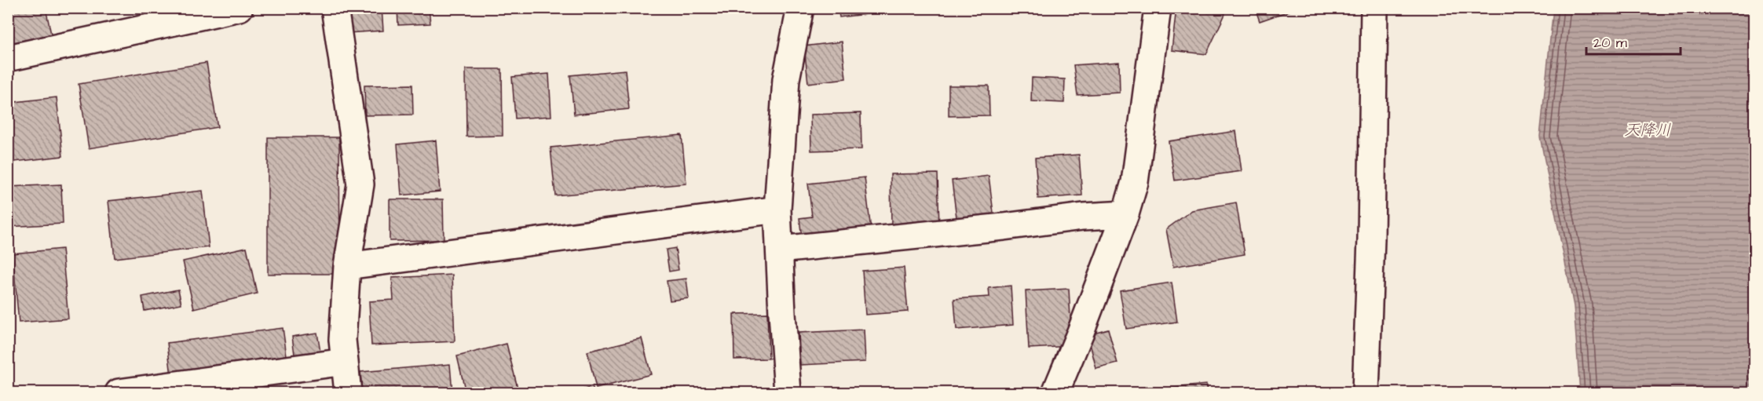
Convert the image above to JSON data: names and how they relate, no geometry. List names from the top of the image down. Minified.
{"water":["天降川"],"scale_bar":"20 m"}
